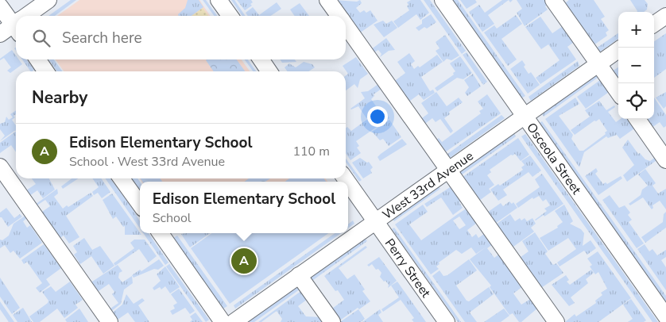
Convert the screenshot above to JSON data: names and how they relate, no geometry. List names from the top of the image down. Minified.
{"streets":{"street":["Osceola Street","West 33rd Avenue","Perry Street"]},"crossings":[["Osceola Street","West 33rd Avenue"],["West 33rd Avenue","Perry Street"]],"page":{"map_buttons":["+","−"],"search":"Search here","heading":"Nearby","list":[{"mark":"A","name":"Edison Elementary School","note":"School · West 33rd Avenue","value":"110 m"}],"popup":["Edison Elementary School","School"],"pins":"A"}}
